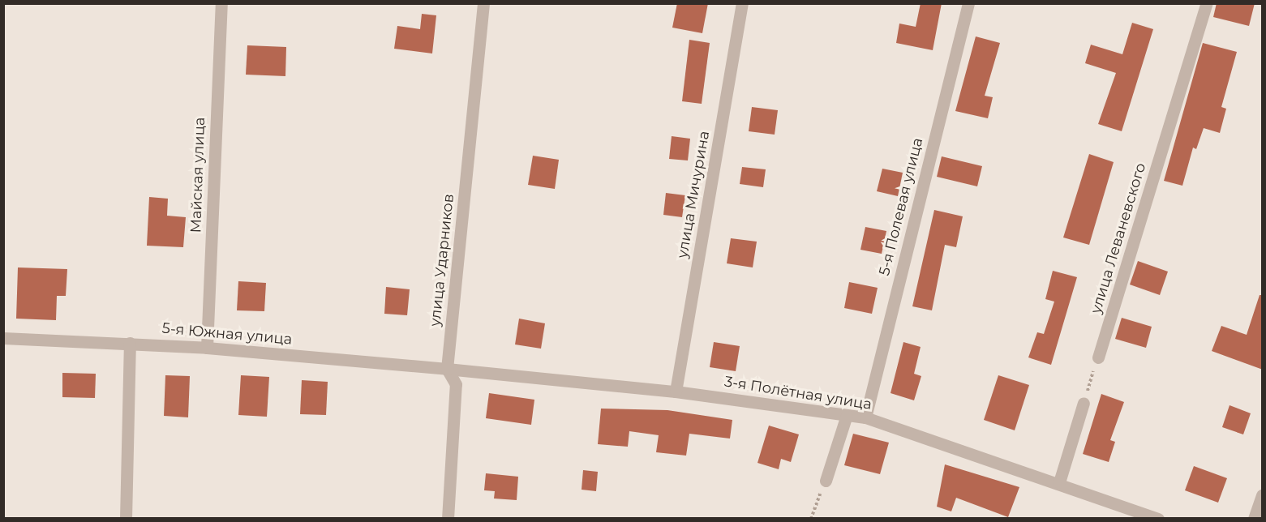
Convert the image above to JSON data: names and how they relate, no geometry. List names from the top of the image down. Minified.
{"streets":{"street":["Майская улица","улица Мичурина","5-я Полевая улица","улица Леваневского","улица Ударников","5-я Южная улица","3-я Полётная улица"]},"crossings":[["Майская улица","5-я Южная улица"],["улица Мичурина","3-я Полётная улица"],["5-я Полевая улица","3-я Полётная улица"],["улица Ударников","5-я Южная улица"],["улица Ударников","3-я Полётная улица"],["5-я Южная улица","3-я Полётная улица"]]}
